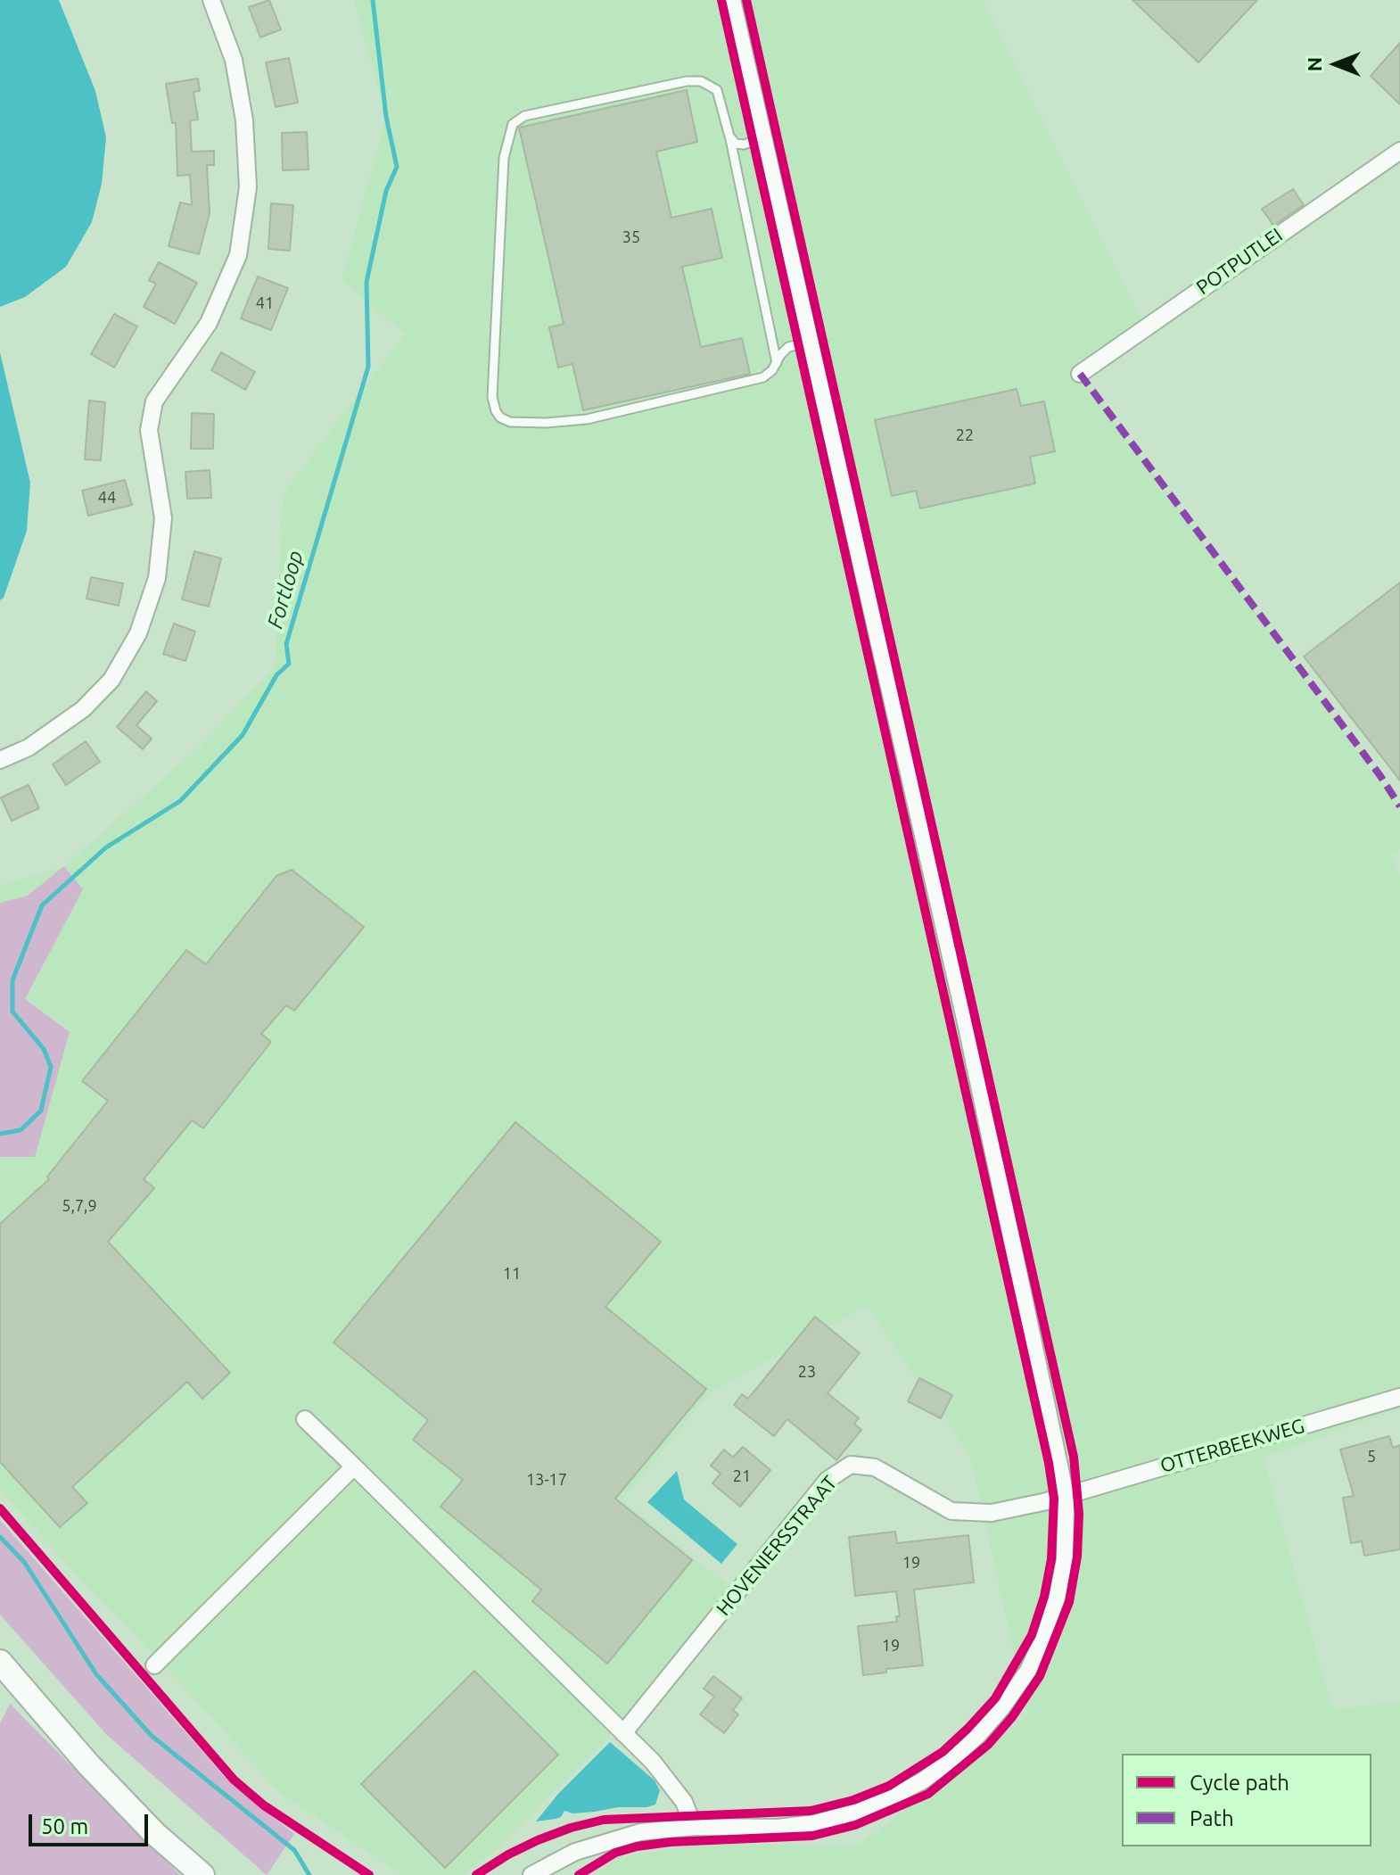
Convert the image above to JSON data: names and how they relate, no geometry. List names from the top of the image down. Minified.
{"streets":{"street":["POTPUTLEI","OTTERBEEKWEG","HOVENIERSSTRAAT"]},"crossings":[["OTTERBEEKWEG","HOVENIERSSTRAAT"]],"water":["Fortloop"],"house_numbers":["35","41","22","44","5,7,9","11","23","5","21","13-17","19","19"],"legend":["Cycle path","Path"],"scale_bar":"50 m","north":"left"}
